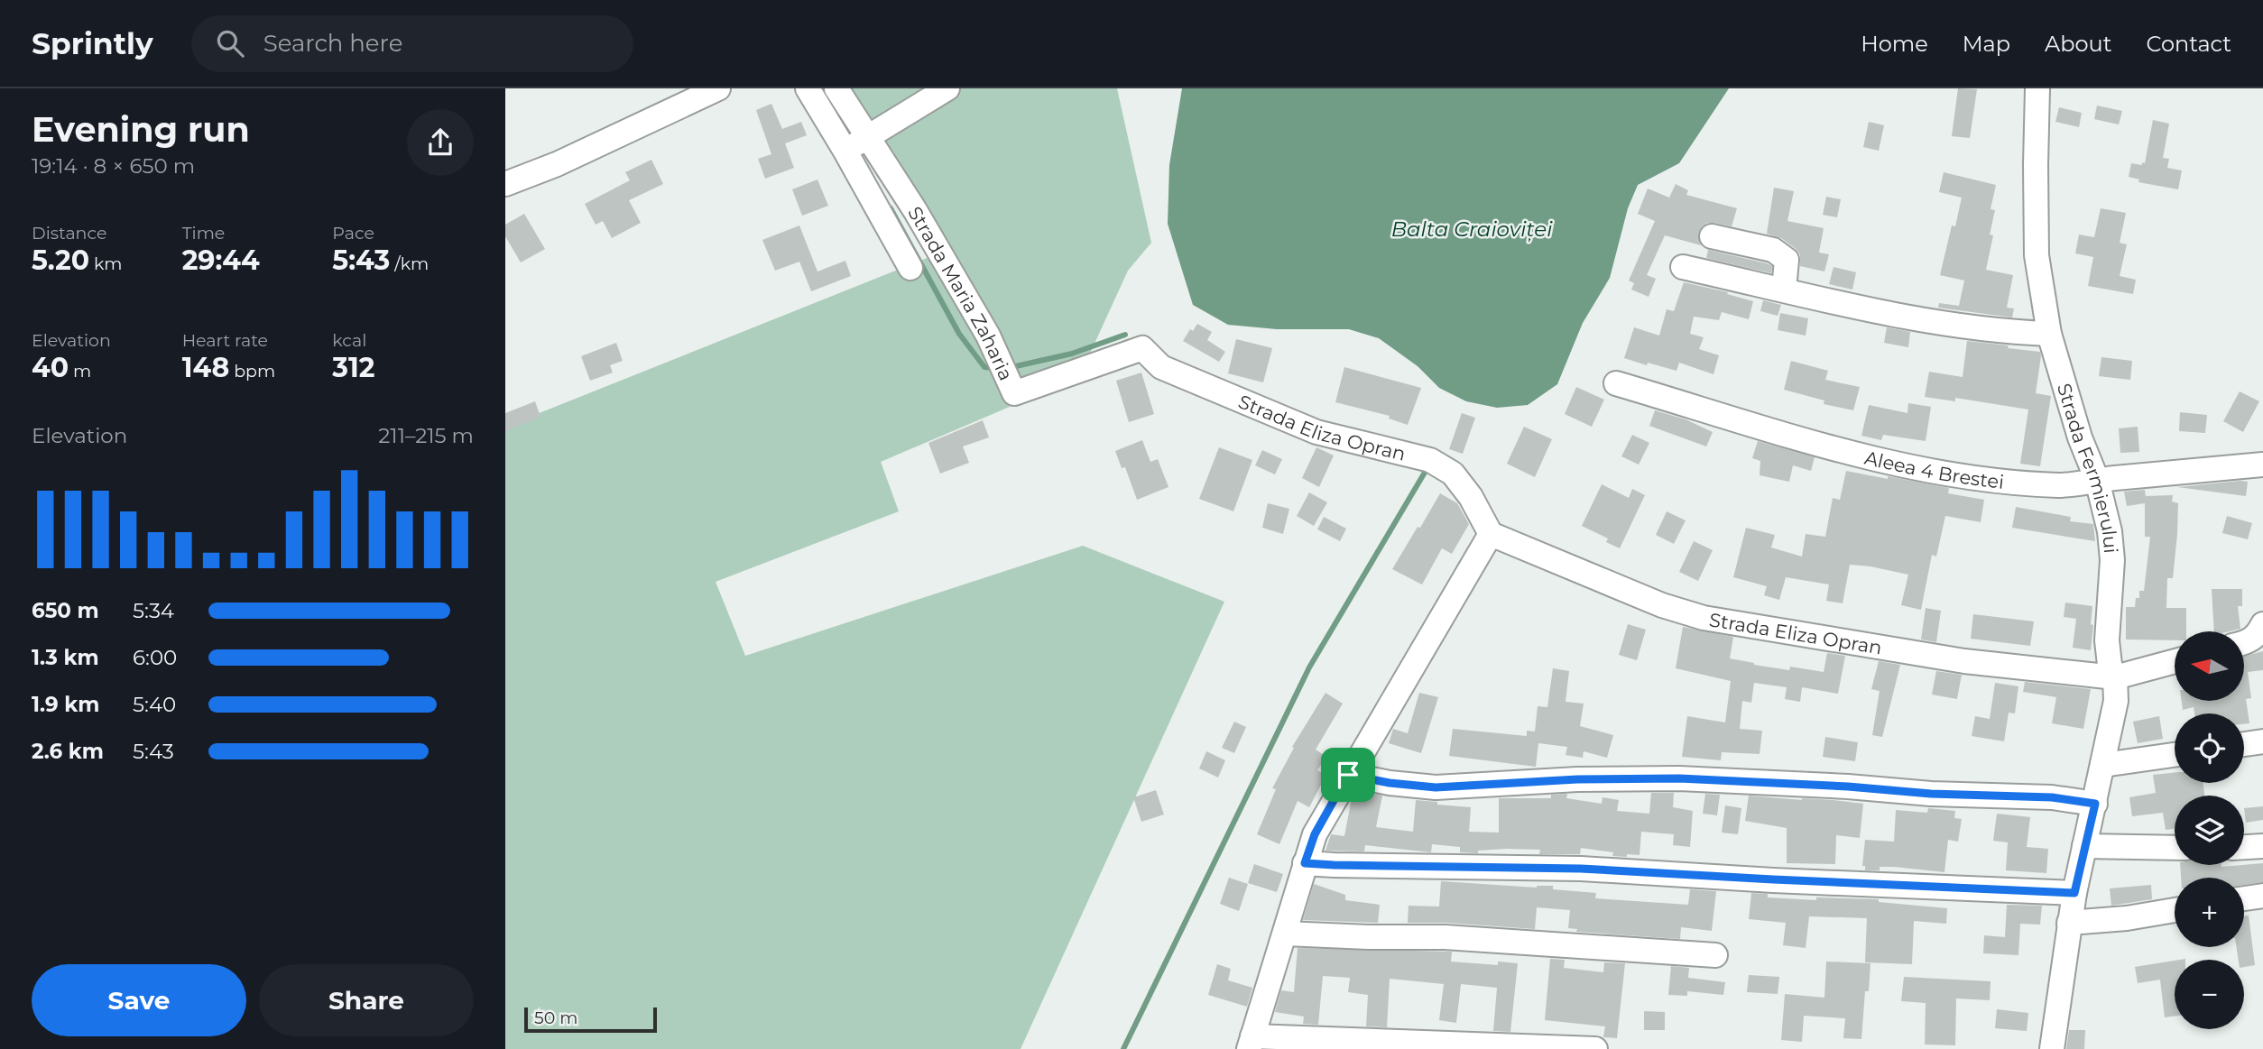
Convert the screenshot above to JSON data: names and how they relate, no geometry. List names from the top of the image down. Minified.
{"streets":{"street":["Strada Maria Zaharia","Strada Eliza Opran","Aleea 4 Brestei","Strada Fermierului"]},"crossings":[["Strada Maria Zaharia","Strada Eliza Opran"],["Strada Eliza Opran","Strada Fermierului"],["Aleea 4 Brestei","Strada Fermierului"]],"water":["Balta Craioviței"],"scale_bar":"50 m","north":"left","page":{"header":"Sprintly","search":"Search here","nav":["Home","Map","About","Contact"],"heading":["Evening run","19:14 · 8 × 650 m"],"stats":[["Distance","5.20 km"],["Time","29:44"],["Pace","5:43 /km"],["Elevation","40 m"],["Heart rate","148 bpm"],["kcal","312"]],"chart":["Elevation","211–215 m"],"list":[{"name":"650 m","note":"5:34"},{"name":"1.3 km","note":"6:00"},{"name":"1.9 km","note":"5:40"},{"name":"2.6 km","note":"5:43"}],"map_buttons":["+","−"],"buttons":["Save","Share"],"scale":"50 m"}}
